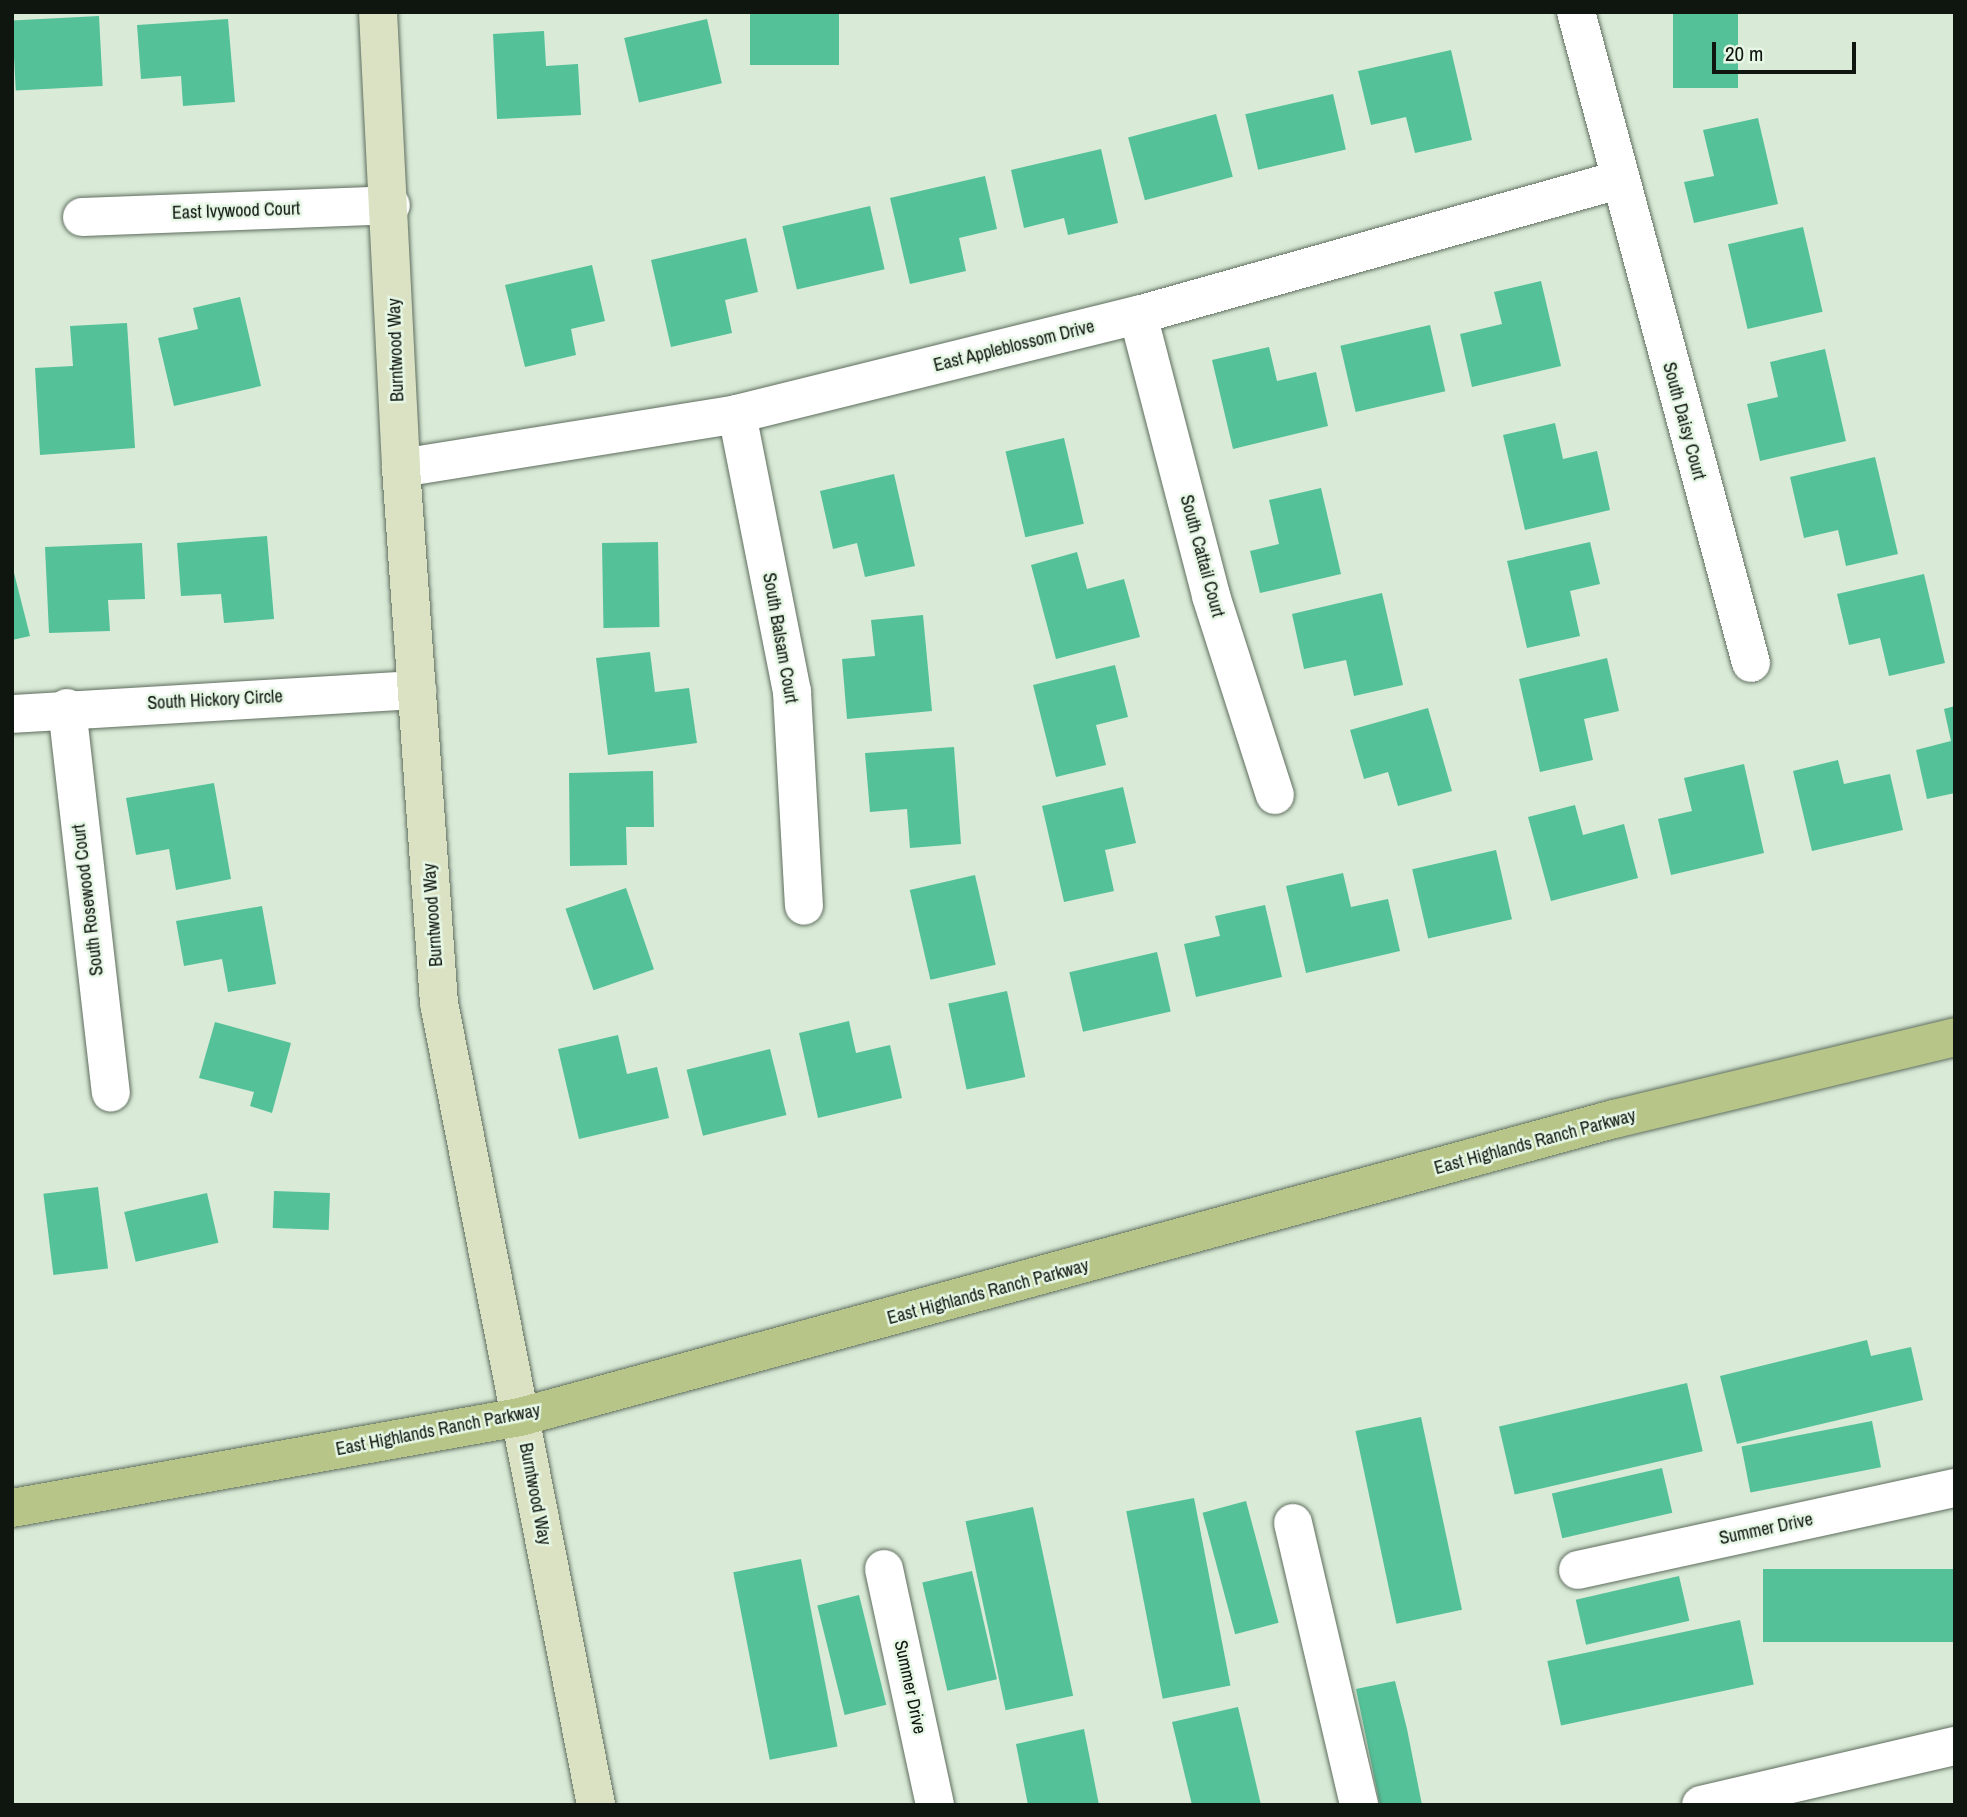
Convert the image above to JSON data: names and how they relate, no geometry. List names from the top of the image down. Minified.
{"streets":{"main road":["East Highlands Ranch Parkway"],"street":["East Ivywood Court","East Appleblossom Drive","Burntwood Way","South Daisy Court","South Cattail Court","South Balsam Court","South Hickory Circle","South Rosewood Court","Summer Drive"]},"crossings":[["East Ivywood Court","Burntwood Way"],["East Appleblossom Drive","Burntwood Way"],["East Appleblossom Drive","South Daisy Court"],["East Appleblossom Drive","South Cattail Court"],["East Appleblossom Drive","South Balsam Court"],["Burntwood Way","South Hickory Circle"],["Burntwood Way","East Highlands Ranch Parkway"],["South Hickory Circle","South Rosewood Court"]],"scale_bar":"20 m"}
